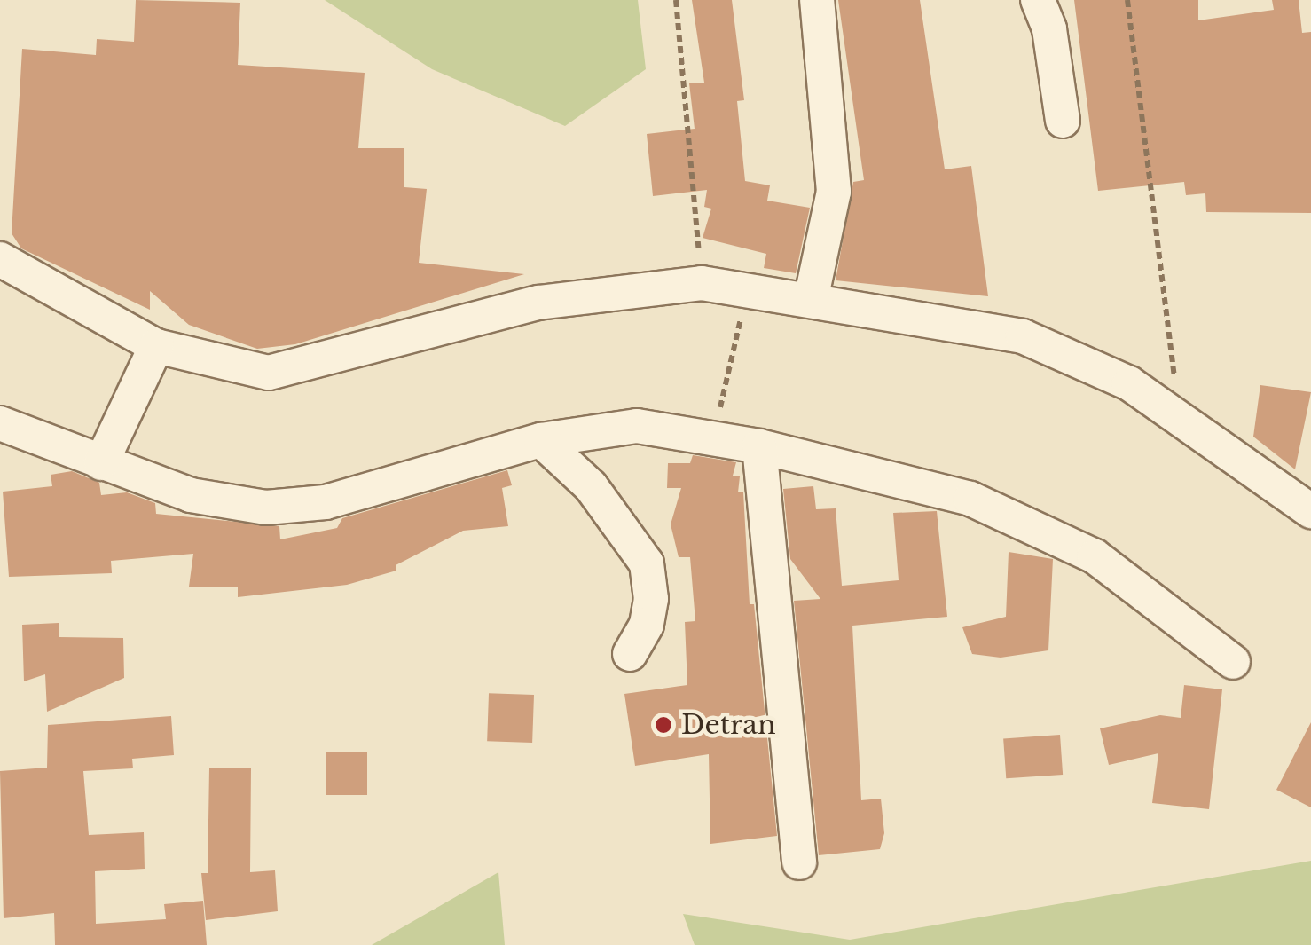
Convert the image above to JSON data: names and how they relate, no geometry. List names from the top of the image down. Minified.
{"places":["Detran"]}
